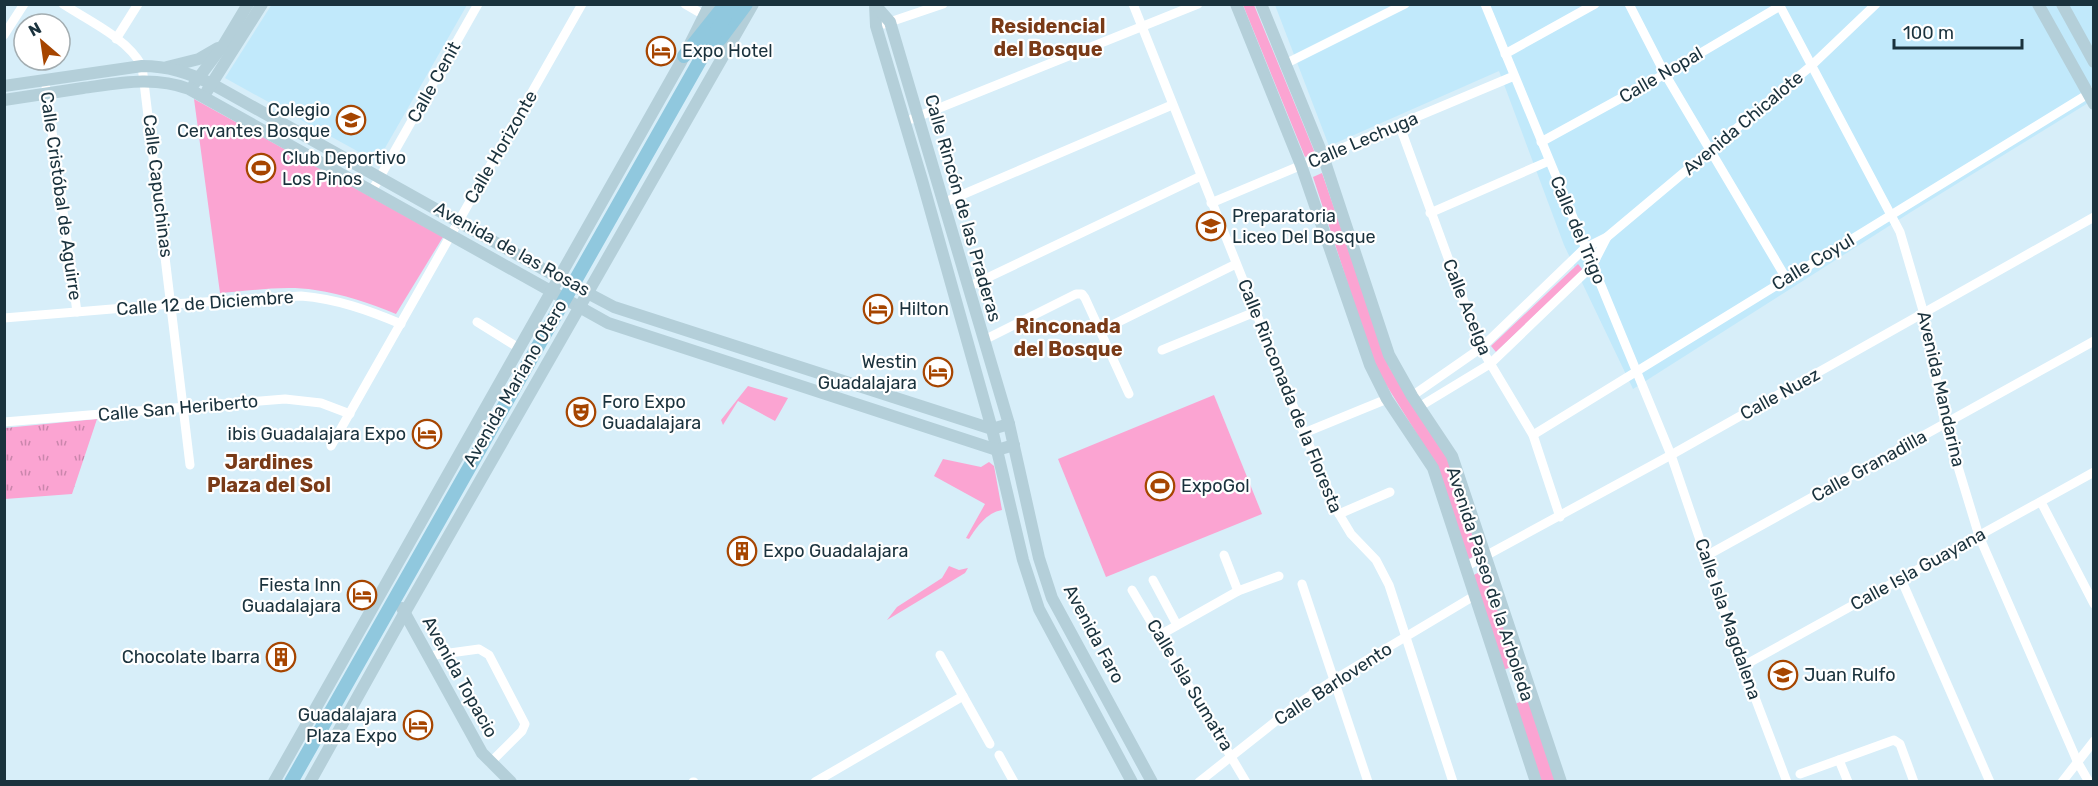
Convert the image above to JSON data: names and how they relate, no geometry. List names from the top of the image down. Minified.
{"streets":{"main road":["Avenida Mariano Otero"],"street":["Calle Nopal","Calle Cenit","Avenida Chicalote","Calle Lechuga","Calle Horizonte","Calle Capuchinas","Calle Cristóbal de Aguirre","Calle Rincón de las Praderas","Calle del Trigo","Avenida de las Rosas","Calle Coyul","Calle 12 de Diciembre","Calle Acelga","Avenida Mandarina","Calle Nuez","Calle Rinconada de la Floresta","Calle San Heriberto","Calle Granadilla","Calle Isla Guayana","Avenida Paseo de la Arboleda","Calle Isla Magdalena","Avenida Faro","Avenida Topacio","Calle Barlovento","Calle Isla Sumatra"]},"crossings":[["Calle Nopal","Calle del Trigo"],["Calle Nopal","Avenida Mandarina"],["Calle Cenit","Avenida de las Rosas"],["Avenida Chicalote","Calle del Trigo"],["Avenida Chicalote","Calle Acelga"],["Avenida Chicalote","Avenida Mandarina"],["Avenida Chicalote","Avenida Paseo de la Arboleda"],["Calle Lechuga","Calle del Trigo"],["Calle Lechuga","Calle Acelga"],["Calle Lechuga","Calle Rinconada de la Floresta"],["Calle Lechuga","Avenida Paseo de la Arboleda"],["Calle Horizonte","Avenida de las Rosas"],["Calle Horizonte","Calle 12 de Diciembre"],["Calle Horizonte","Calle San Heriberto"],["Calle Capuchinas","Avenida de las Rosas"],["Calle Capuchinas","Calle 12 de Diciembre"],["Calle Capuchinas","Calle San Heriberto"],["Calle Cristóbal de Aguirre","Avenida de las Rosas"],["Calle Cristóbal de Aguirre","Calle 12 de Diciembre"],["Calle Rincón de las Praderas","Avenida de las Rosas"],["Calle Rincón de las Praderas","Avenida Faro"],["Calle del Trigo","Calle Coyul"],["Calle del Trigo","Calle Nuez"],["Calle del Trigo","Calle Isla Magdalena"],["Avenida de las Rosas","Avenida Mariano Otero"],["Avenida de las Rosas","Avenida Faro"],["Calle Coyul","Calle Acelga"],["Calle Coyul","Avenida Mandarina"],["Calle Acelga","Calle Nuez"],["Avenida Mariano Otero","Avenida Topacio"],["Avenida Mandarina","Calle Nuez"],["Avenida Mandarina","Calle Granadilla"],["Avenida Mandarina","Calle Isla Guayana"],["Calle Nuez","Avenida Paseo de la Arboleda"],["Calle Nuez","Calle Isla Magdalena"],["Calle Rinconada de la Floresta","Calle Barlovento"],["Calle Granadilla","Calle Isla Magdalena"],["Calle Isla Guayana","Calle Isla Magdalena"],["Avenida Paseo de la Arboleda","Calle Barlovento"],["Calle Barlovento","Calle Isla Sumatra"]],"districts":["Residencial del Bosque","Rinconada del Bosque","Jardines Plaza del Sol"],"places":{"hotel":["Expo Hotel","Hilton","Westin Guadalajara","ibis Guadalajara Expo","Fiesta Inn Guadalajara","Guadalajara Plaza Expo"],"school or university":["Colegio Cervantes Bosque","Preparatoria Liceo Del Bosque","Juan Rulfo"],"sports":["Club Deportivo Los Pinos","ExpoGol"],"theatre":["Foro Expo Guadalajara"],"building":["Expo Guadalajara","Chocolate Ibarra"]},"scale_bar":"100 m","north":"top left"}
